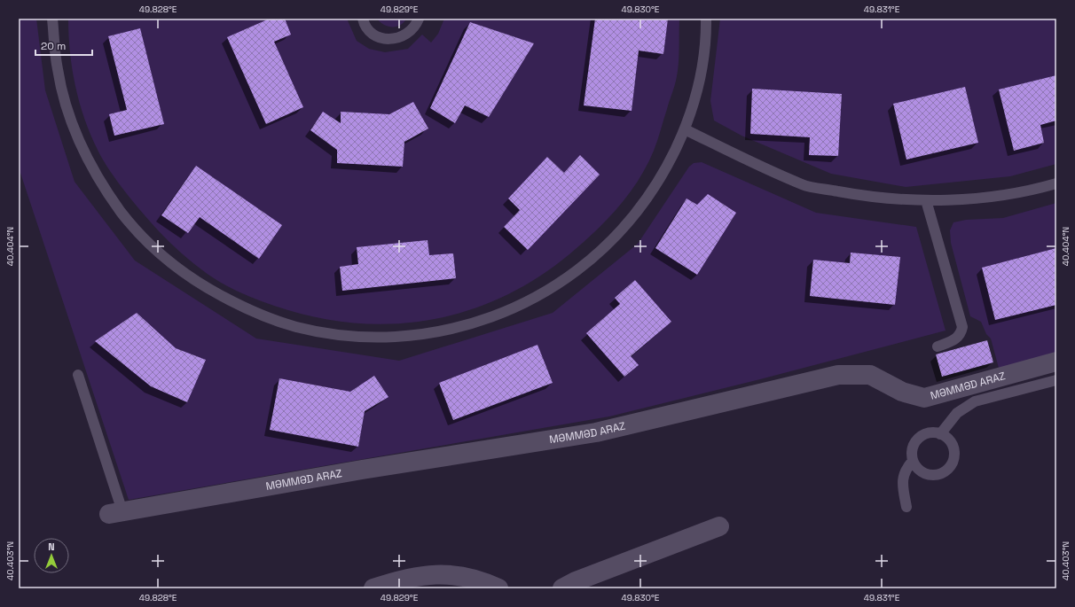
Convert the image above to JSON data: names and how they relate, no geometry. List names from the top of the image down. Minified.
{"streets":{"street":["MƏMMƏD ARAZ"]},"scale_bar":"20 m","north":"top","coordinates":["49.828°E","49.829°E","49.830°E","49.831°E","40.404°N","40.403°N"]}
